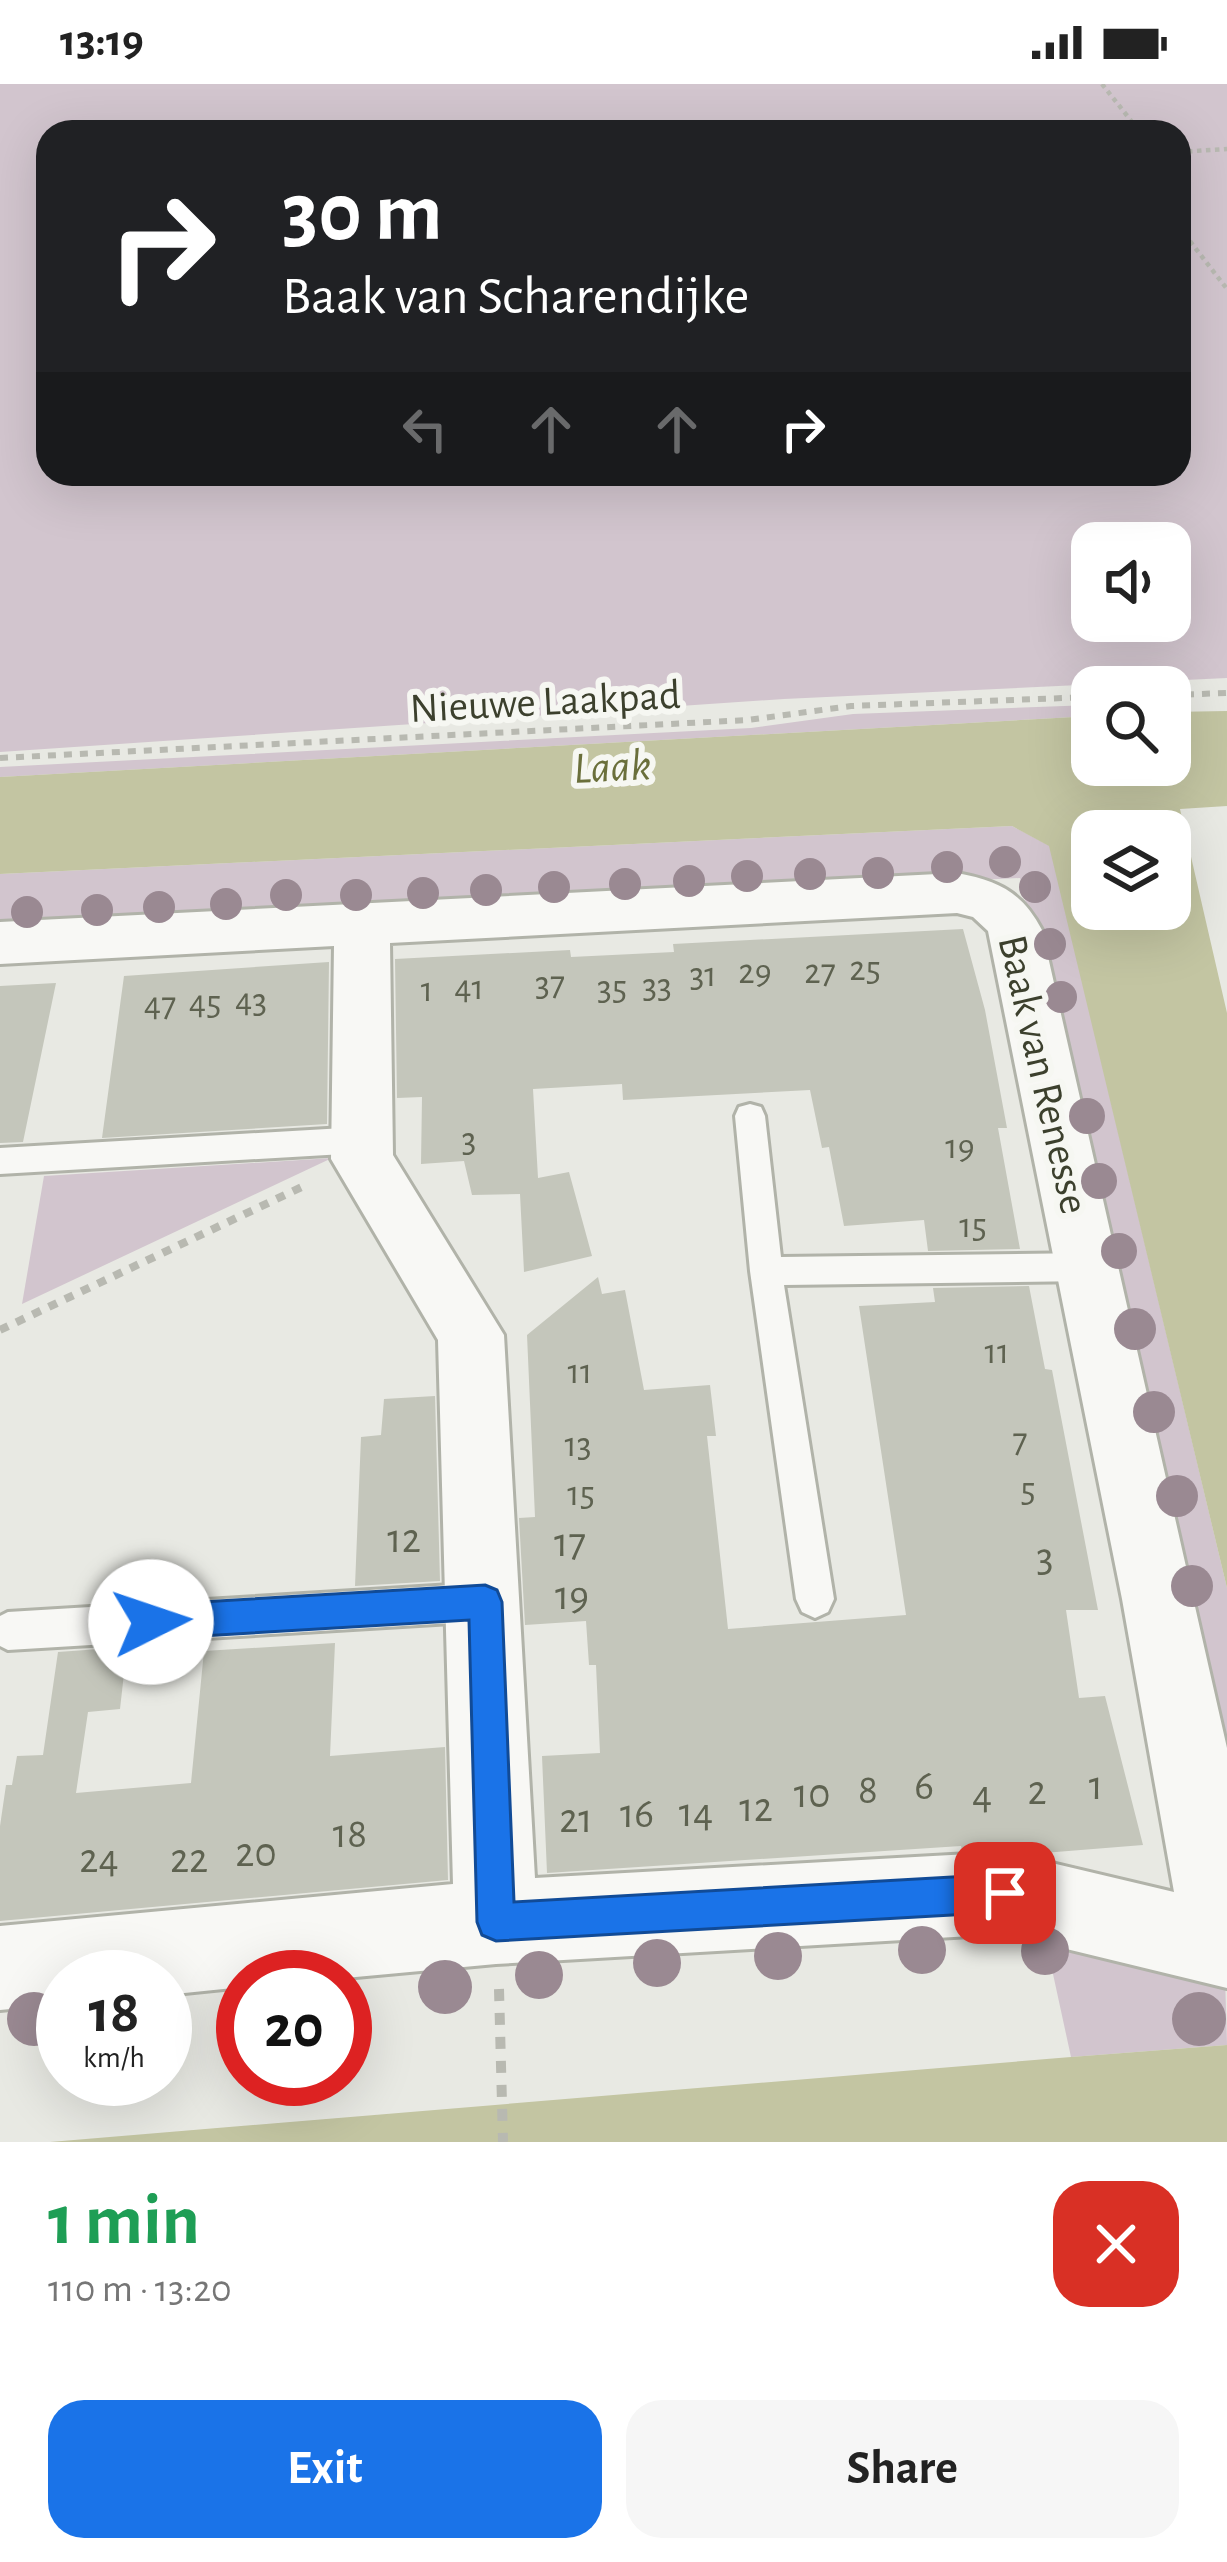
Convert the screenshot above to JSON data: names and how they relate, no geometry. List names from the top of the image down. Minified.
{"streets":{"street":["Baak van Renesse"],"path":["Nieuwe Laakpad"]},"water":["Laak"],"house_numbers":["25","29","27","31","37","33","41","35","1","43","45","47","3","19","15","11","11","7","13","5","15","12","17","3","19","6","1","8","2","10","4","12","14","16","21","18","20","24","22"],"page":{"status":"13:19","turn":["30 m","Baak van Scharendijke"],"speed":"18 km/h","limit":"20","heading":["1 min","110 m · 13:20"],"buttons":["Exit","Share"]}}
